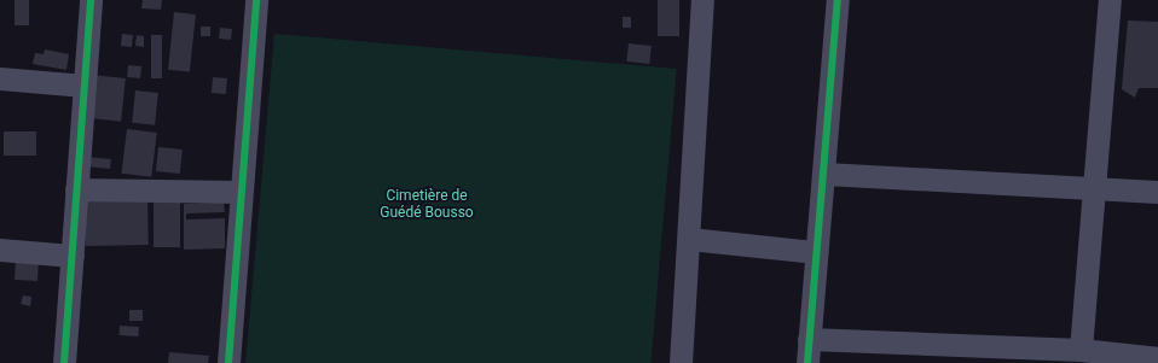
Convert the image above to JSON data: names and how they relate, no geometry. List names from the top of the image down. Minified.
{"parks":["Cimetière de Guédé Bousso"]}
